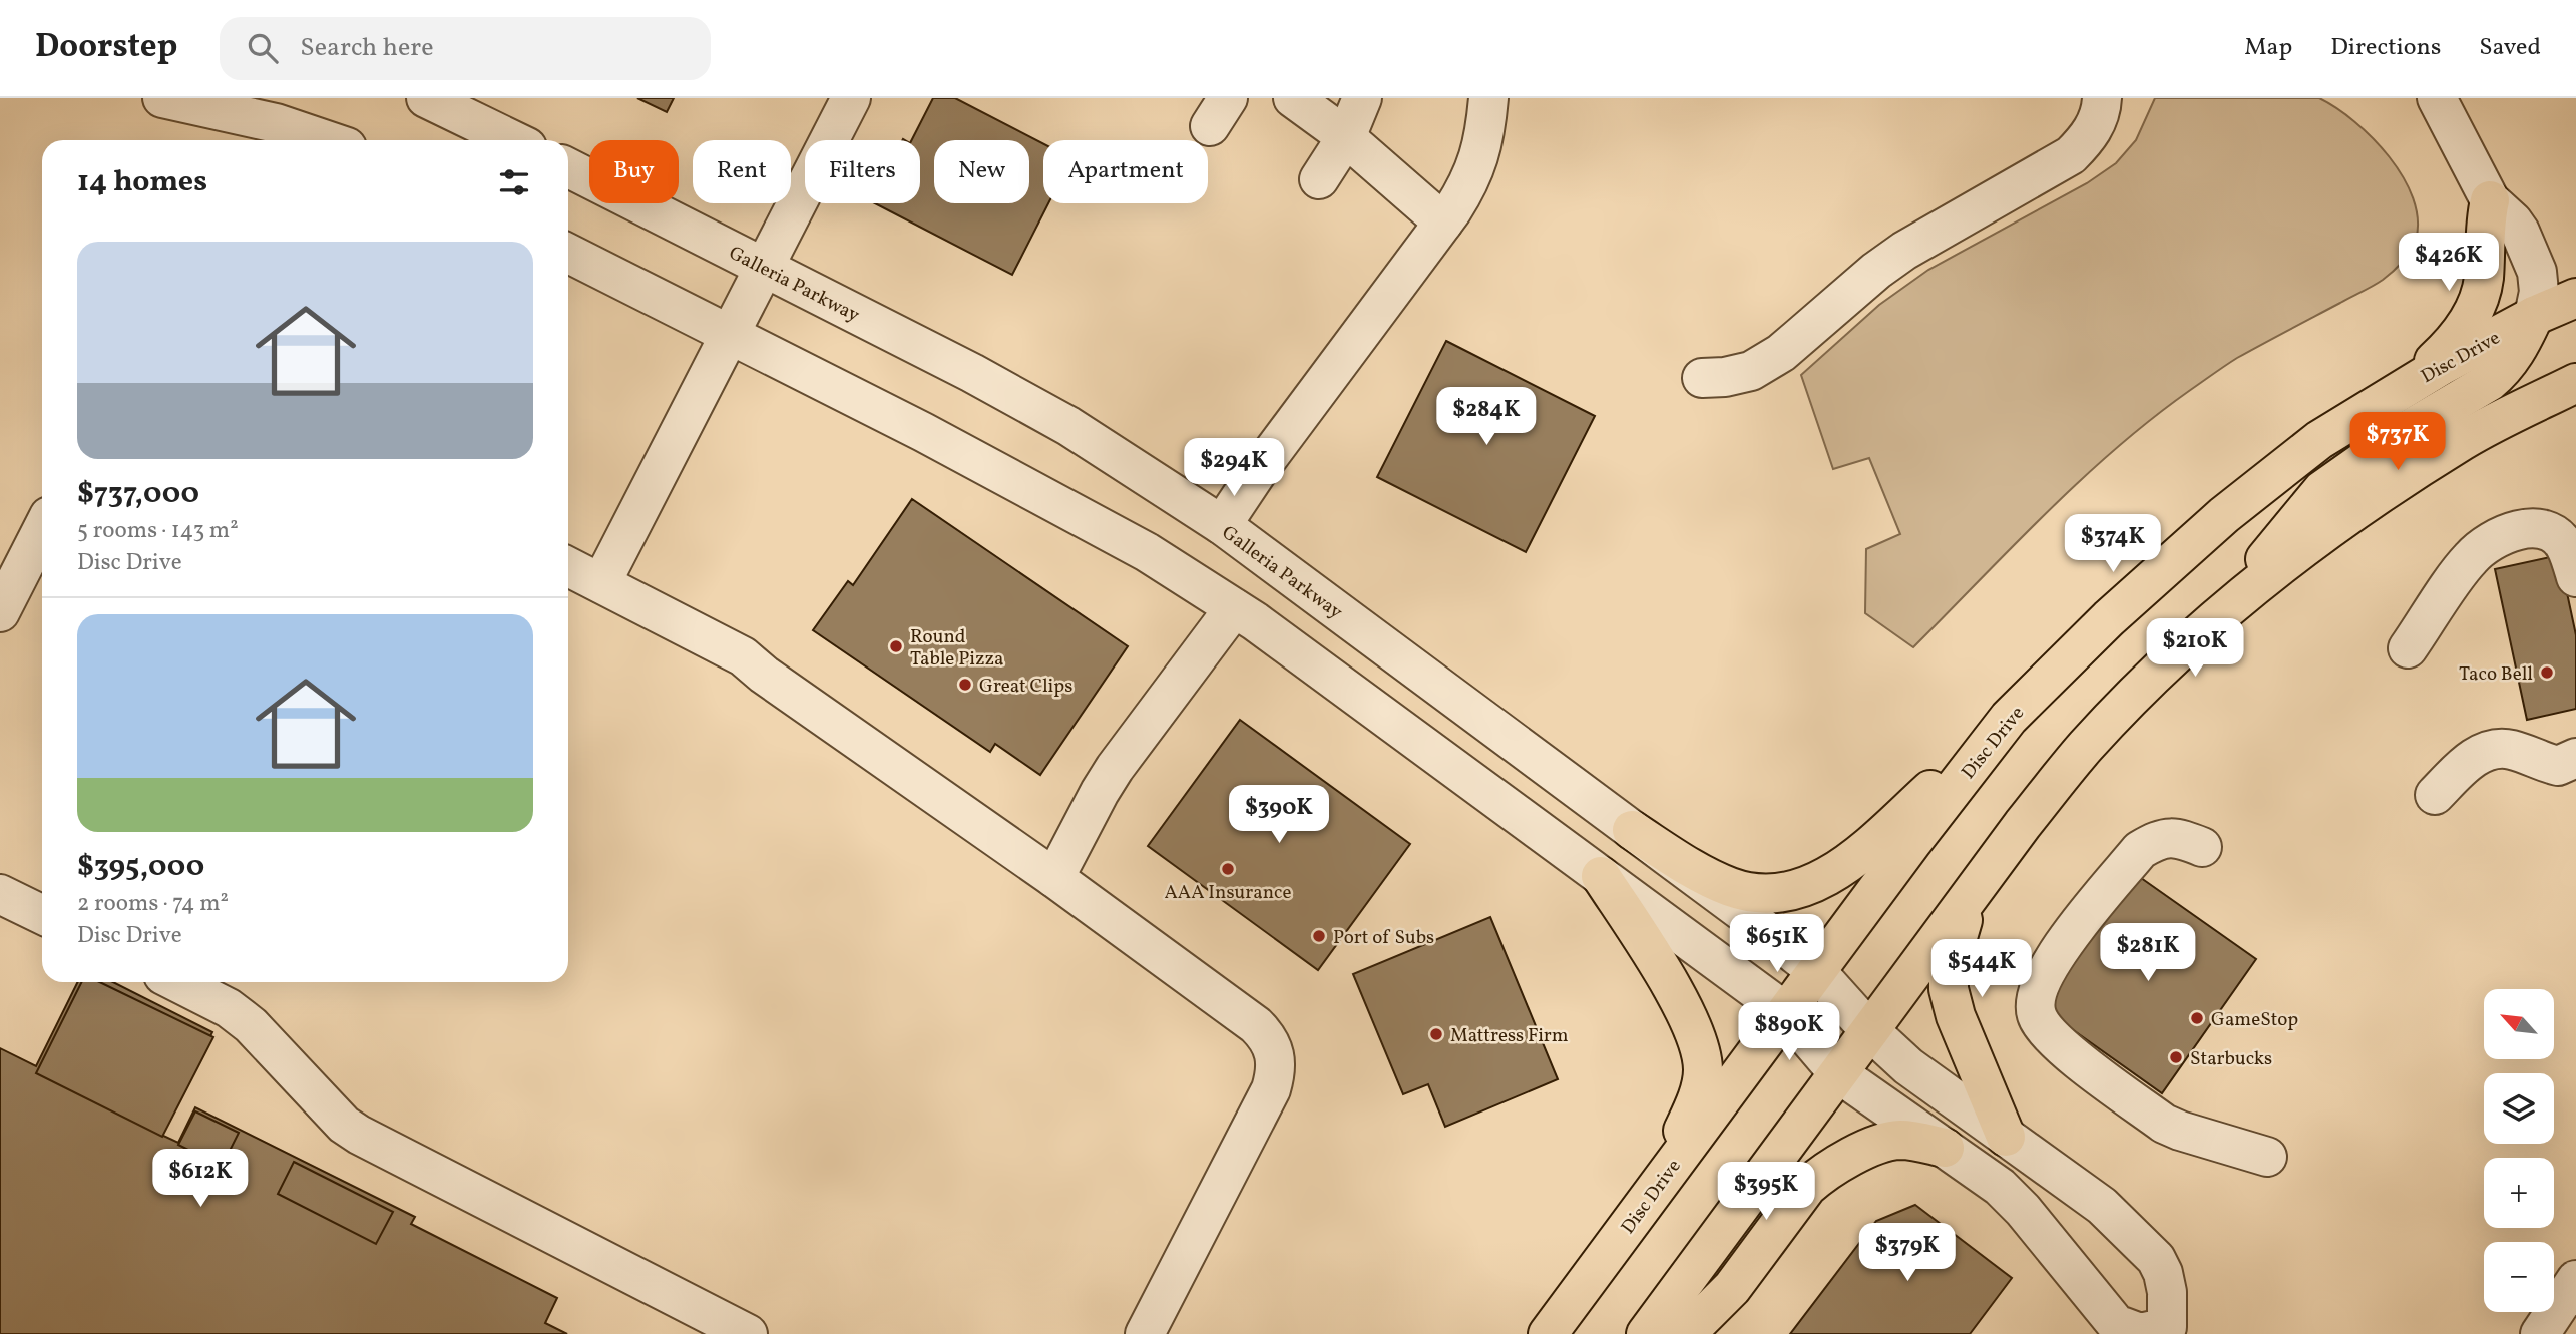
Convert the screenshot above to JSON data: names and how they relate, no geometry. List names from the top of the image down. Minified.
{"streets":{"main road":["Disc Drive"],"street":["Galleria Parkway"]},"crossings":[["Galleria Parkway","Disc Drive"]],"places":["Round Table Pizza","Taco Bell","Great Clips","AAA Insurance","Port of Subs","GameStop","Mattress Firm","Starbucks"],"north":"top left","page":{"header":"Doorstep","search":"Search here","nav":["Map","Directions","Saved"],"chip":["Buy","Rent","Filters","New","Apartment"],"heading":"14 homes","list":[{"name":"$737,000","note":"5 rooms · 143 m² · Disc Drive"},{"name":"$395,000","note":"2 rooms · 74 m² · Disc Drive"}],"price":["$426K","$284K","$737K","$294K","$374K","$210K","$390K","$651K","$281K","$544K","$890K","$612K","$395K","$379K"],"map_buttons":["+","−"]}}
